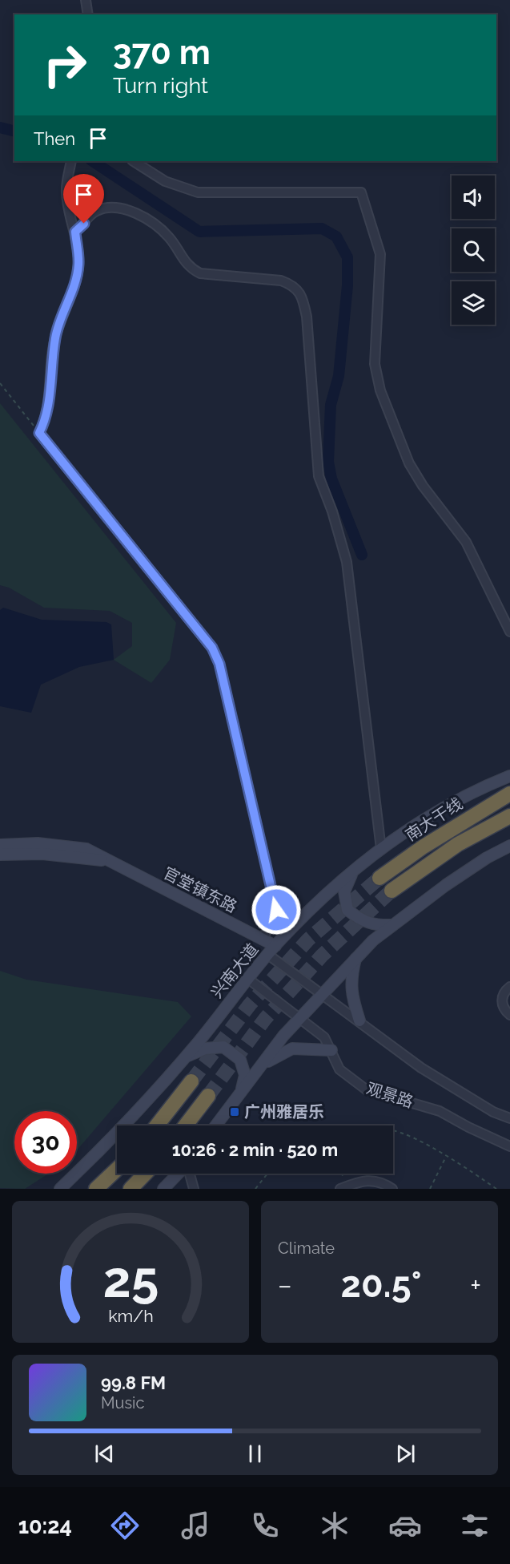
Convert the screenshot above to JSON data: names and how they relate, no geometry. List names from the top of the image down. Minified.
{"streets":{"highway":["南大干线"],"main road":["官堂镇东路","兴南大道"],"street":["观景路"]},"crossings":[["官堂镇东路","兴南大道"],["兴南大道","观景路"]],"places":{"transit":["广州雅居乐"]},"page":{"turn":["370 m","Turn right"],"then":"Then","limit":"30","trip":"10:26 · 2 min · 520 m","tile":"Climate","heat":["−","20.5°","+"],"song":["99.8 FM","Music"],"tabs":"10:24","gauge":["25","km/h"]}}
